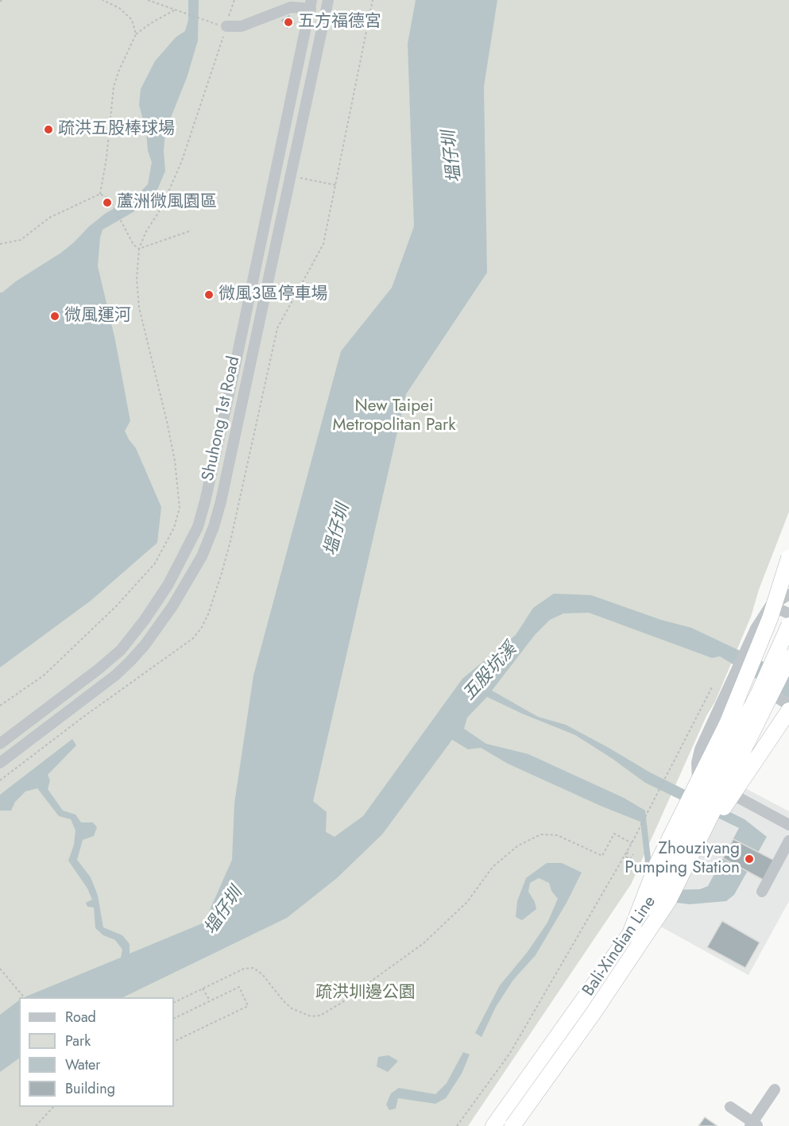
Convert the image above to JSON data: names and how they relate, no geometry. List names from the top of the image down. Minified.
{"streets":{"highway":["Bali-Xindian Line"],"street":["Shuhong 1st Road"]},"water":["塭仔圳","五股坑溪"],"parks":["New Taipei Metropolitan Park","疏洪圳邊公園"],"places":["五方福德宮","疏洪五股棒球場","蘆洲微風園區","微風3區停車場","微風運河","Zhouziyang Pumping Station"],"legend":["Road","Park","Water","Building"]}
